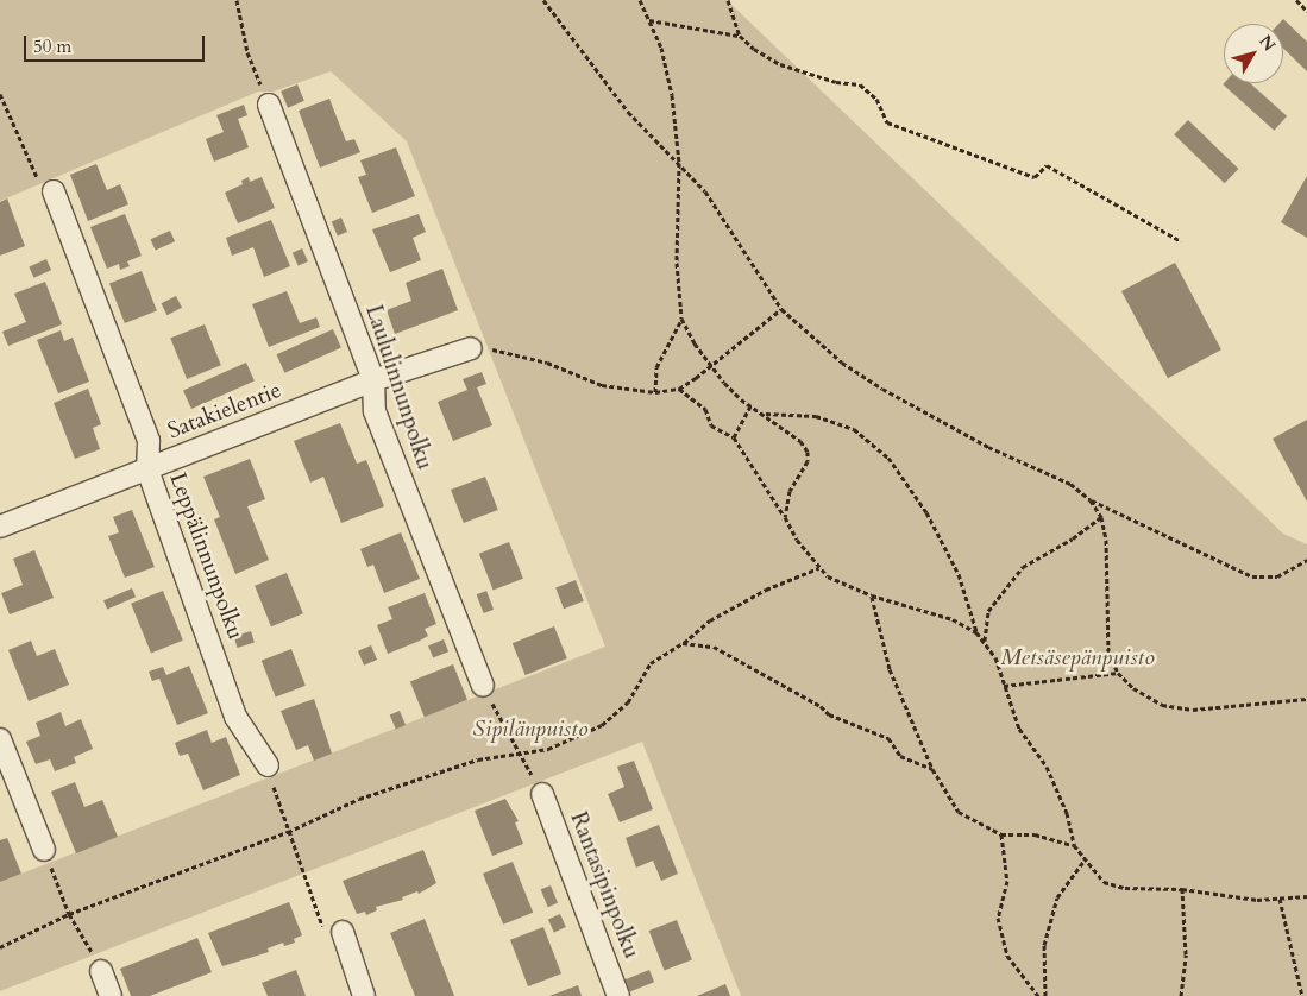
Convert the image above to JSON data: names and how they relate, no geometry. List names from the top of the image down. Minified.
{"streets":{"street":["Laululinnunpolku","Satakielentie","Leppälinnunpolku","Rantasipinpolku"]},"crossings":[["Laululinnunpolku","Satakielentie"],["Satakielentie","Leppälinnunpolku"]],"parks":["Metsäsepänpuisto","Sipilänpuisto"],"scale_bar":"50 m","north":"top right"}
